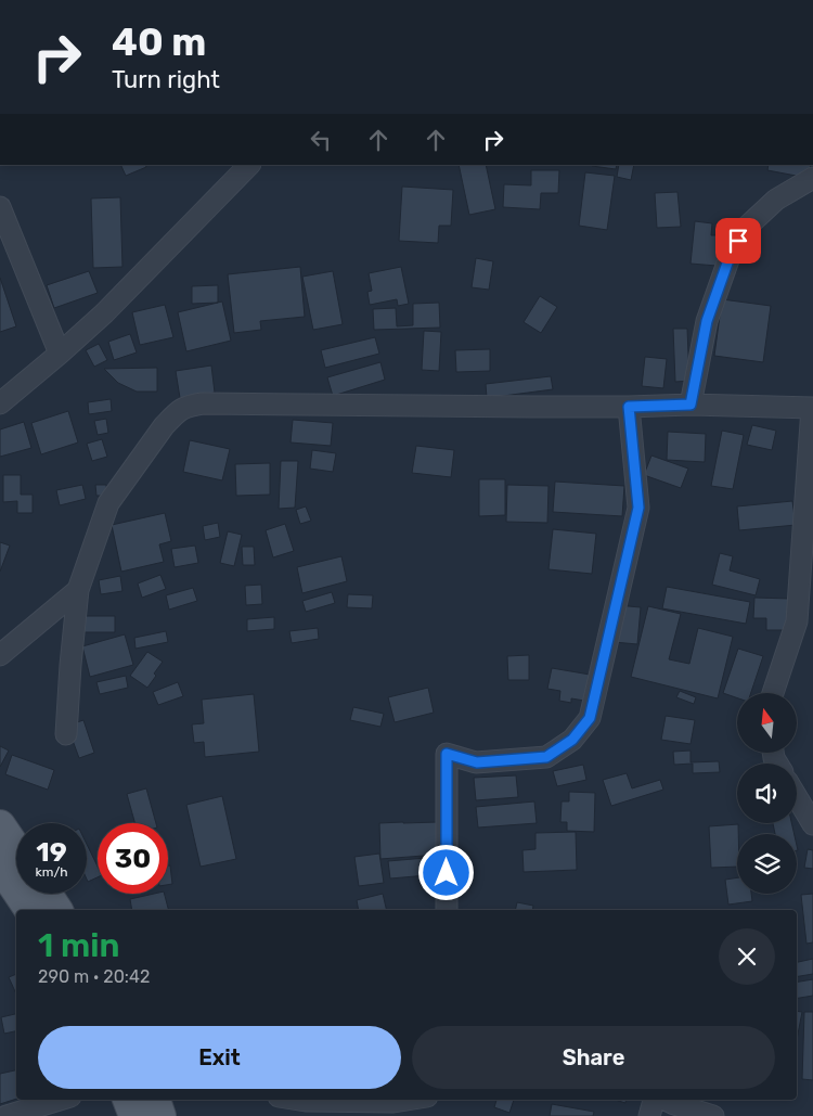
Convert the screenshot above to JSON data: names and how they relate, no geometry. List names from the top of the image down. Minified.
{"north":"top","page":{"turn":["40 m","Turn right"],"speed":"19 km/h","limit":"30","heading":["1 min","290 m · 20:42"],"buttons":["Exit","Share"]}}
